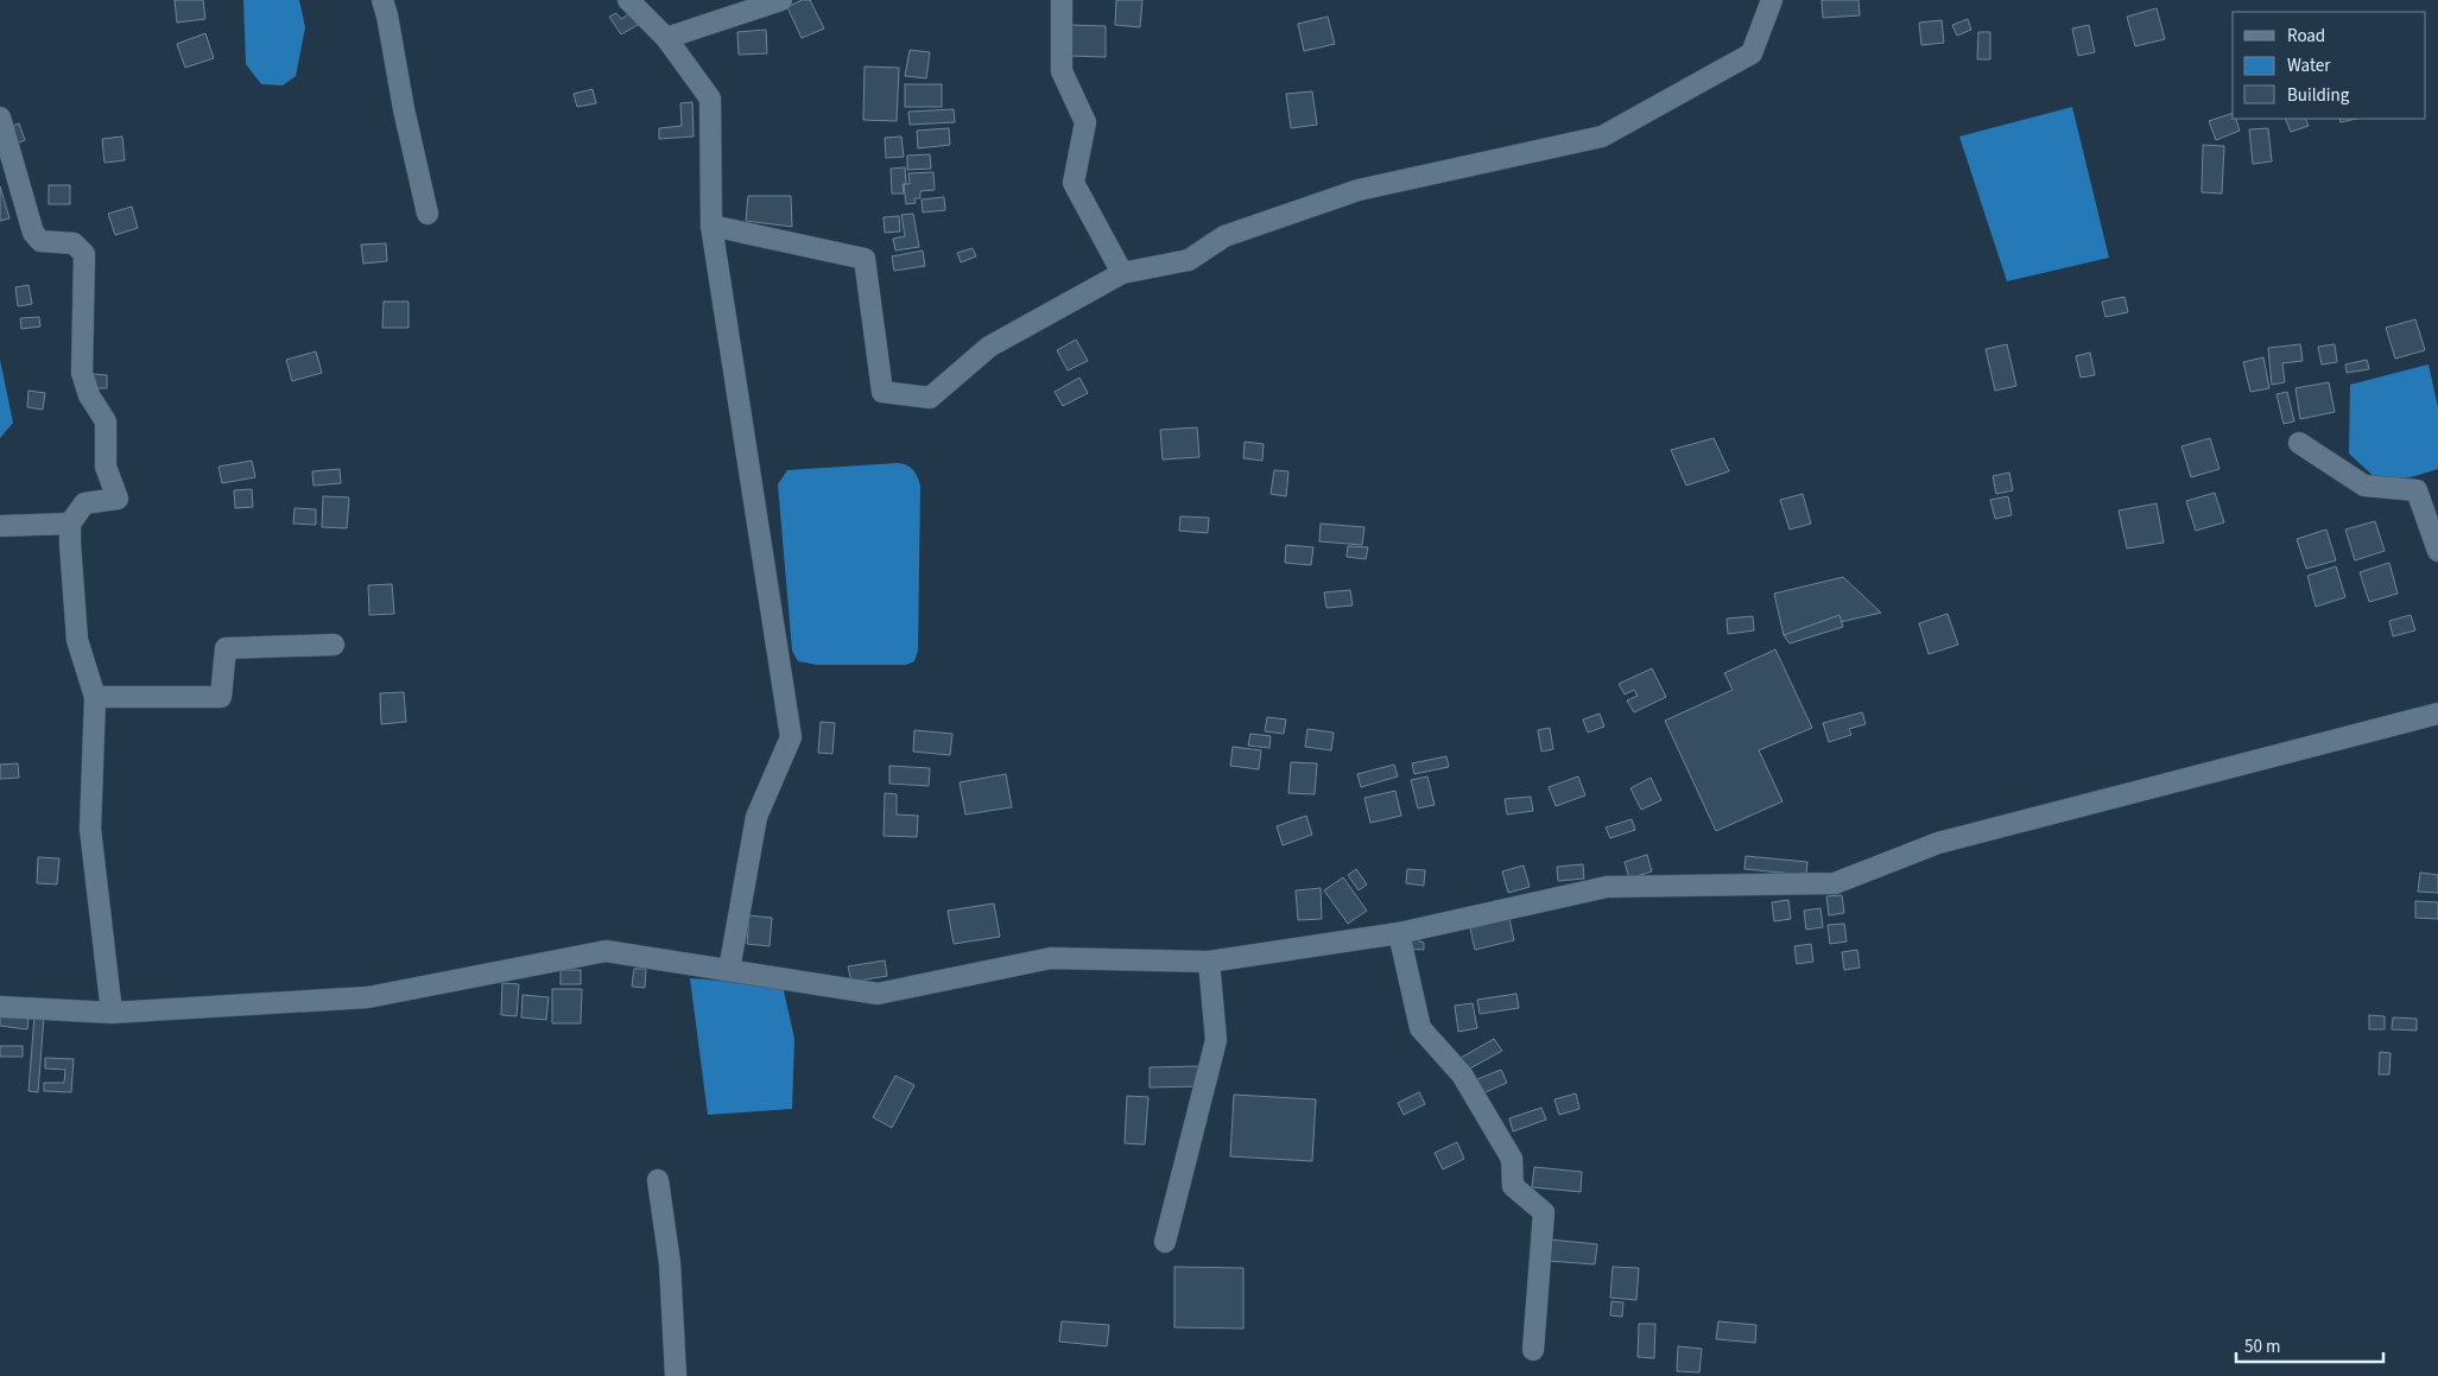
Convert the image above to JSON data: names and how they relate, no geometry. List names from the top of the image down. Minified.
{"legend":["Road","Water","Building"],"scale_bar":"50 m"}
